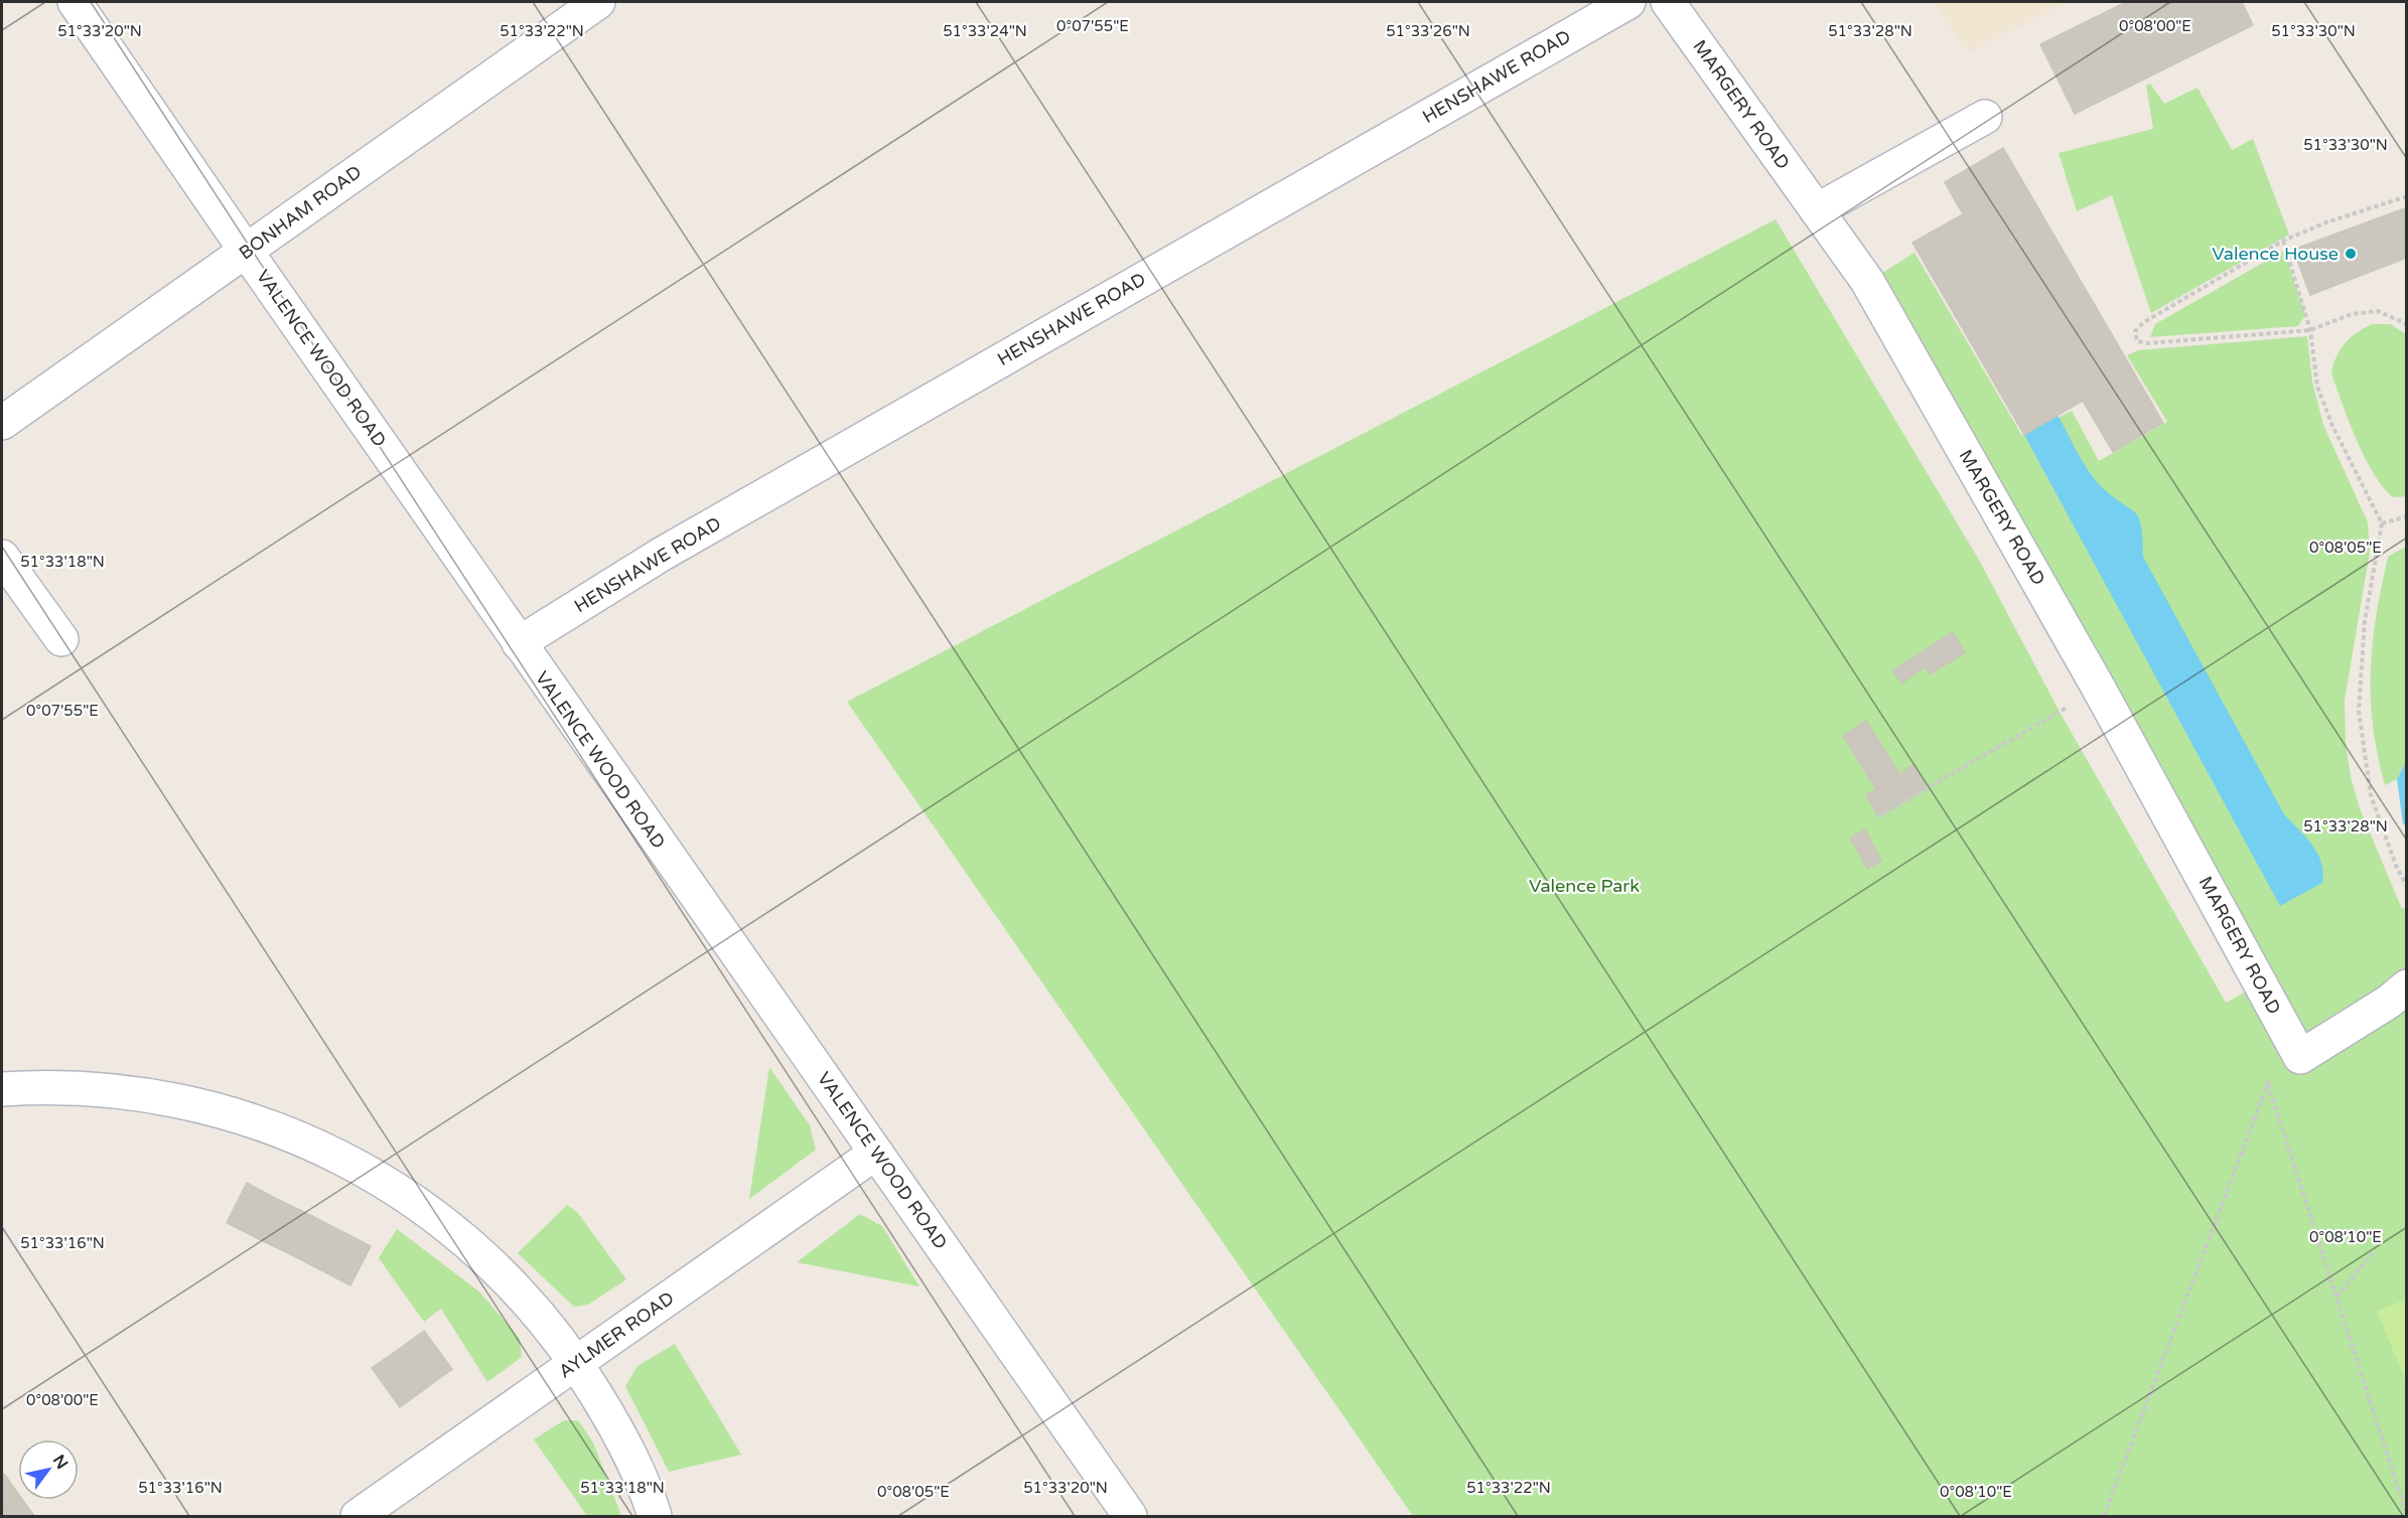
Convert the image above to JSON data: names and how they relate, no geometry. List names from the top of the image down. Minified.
{"streets":{"street":["HENSHAWE ROAD","MARGERY ROAD","BONHAM ROAD","VALENCE WOOD ROAD","AYLMER ROAD"]},"crossings":[["HENSHAWE ROAD","VALENCE WOOD ROAD"],["BONHAM ROAD","VALENCE WOOD ROAD"],["VALENCE WOOD ROAD","AYLMER ROAD"]],"parks":["Valence Park"],"places":["Valence House"],"north":"top right","coordinates":["0°07'55\"E","0°08'00\"E","51°33'20\"N","51°33'22\"N","51°33'24\"N","51°33'26\"N","51°33'28\"N","51°33'30\"N","0°08'05\"E","51°33'18\"N","0°08'10\"E","51°33'16\"N"]}
